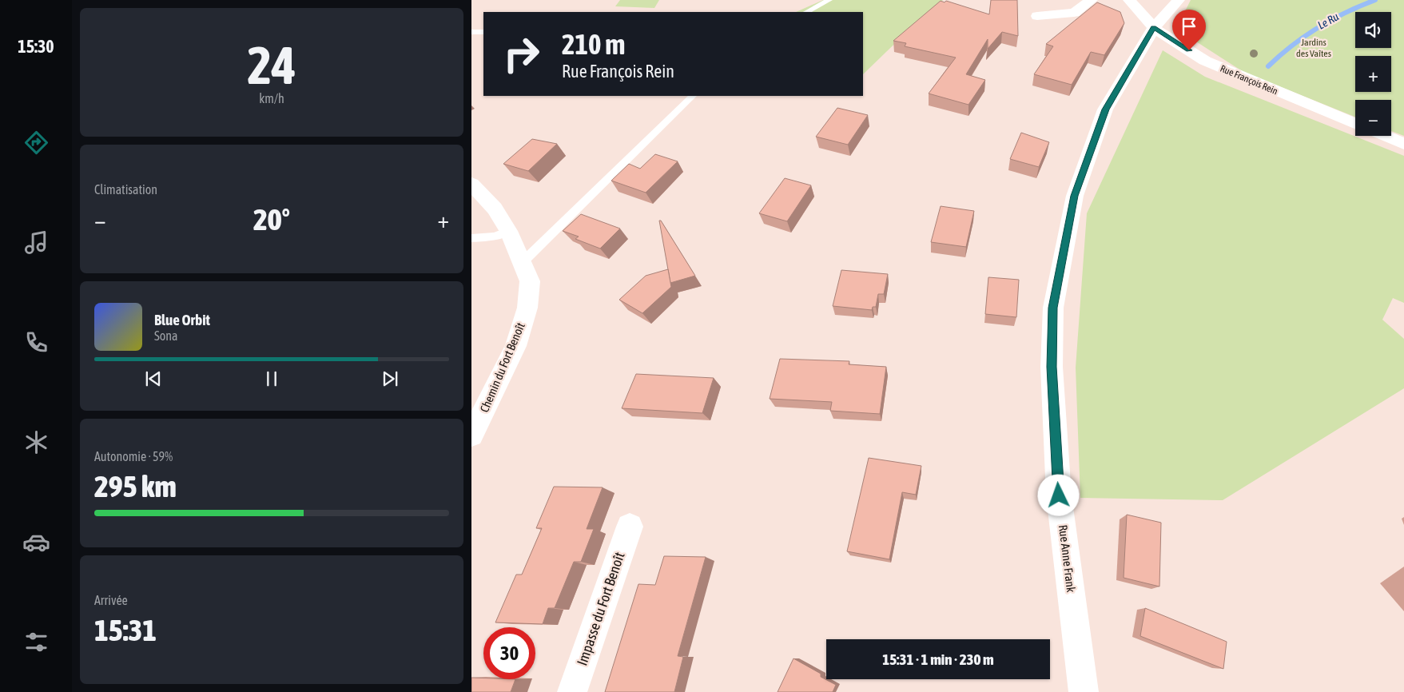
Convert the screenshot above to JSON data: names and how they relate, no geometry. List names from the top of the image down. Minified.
{"streets":{"street":["Rue François Rein","Chemin du Fort Benoît","Rue Anne Frank","Impasse du Fort Benoît"]},"crossings":[["Rue François Rein","Rue Anne Frank"]],"water":["Le Ru"],"parks":["Jardins des Vaîtes"],"page":{"tabs":"15:30","tile":[["24","km/h"],"Climatisation",["Autonomie · 59%","295 km"],["Arrivée","15:31"]],"map_buttons":["+","−"],"turn":["210 m","Rue François Rein"],"heat":["−","20°","+"],"song":["Blue Orbit","Sona"],"limit":"30","trip":"15:31 · 1 min · 230 m"}}
